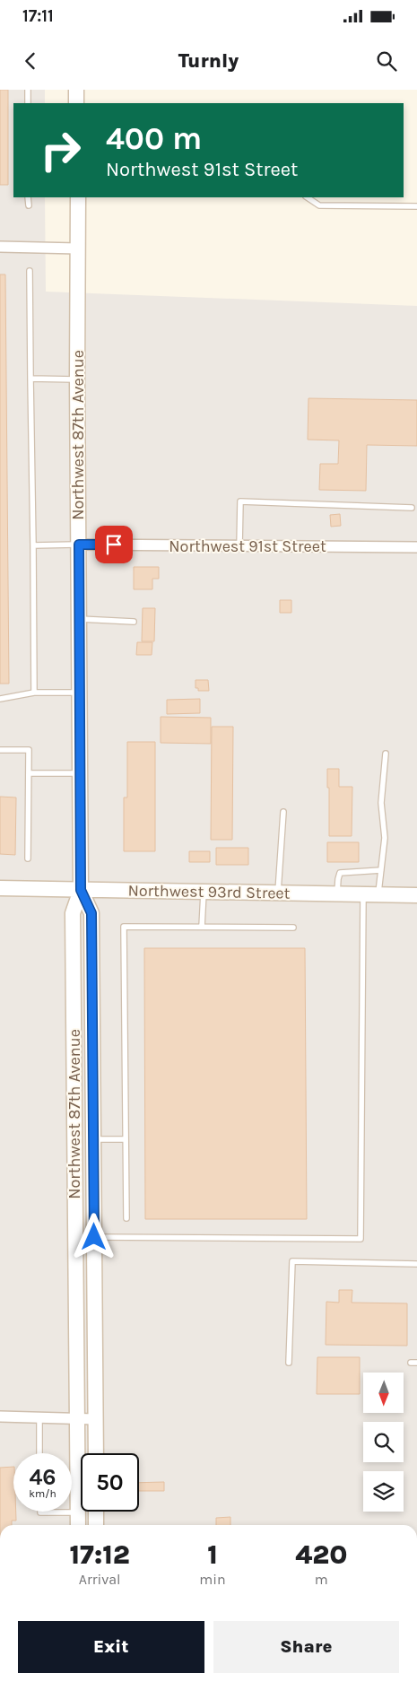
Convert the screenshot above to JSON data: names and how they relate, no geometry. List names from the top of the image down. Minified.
{"streets":{"main road":["Northwest 87th Avenue","Northwest 93rd Street"],"street":["Northwest 91st Street"]},"crossings":[["Northwest 87th Avenue","Northwest 91st Street"],["Northwest 87th Avenue","Northwest 93rd Street"]],"north":"bottom","page":{"status":"17:11","header":"Turnly","turn":["400 m","Northwest 91st Street"],"speed":"46 km/h","limit":"50","eta":["17:12","Arrival","1","min","420","m"],"buttons":["Exit","Share"]}}
